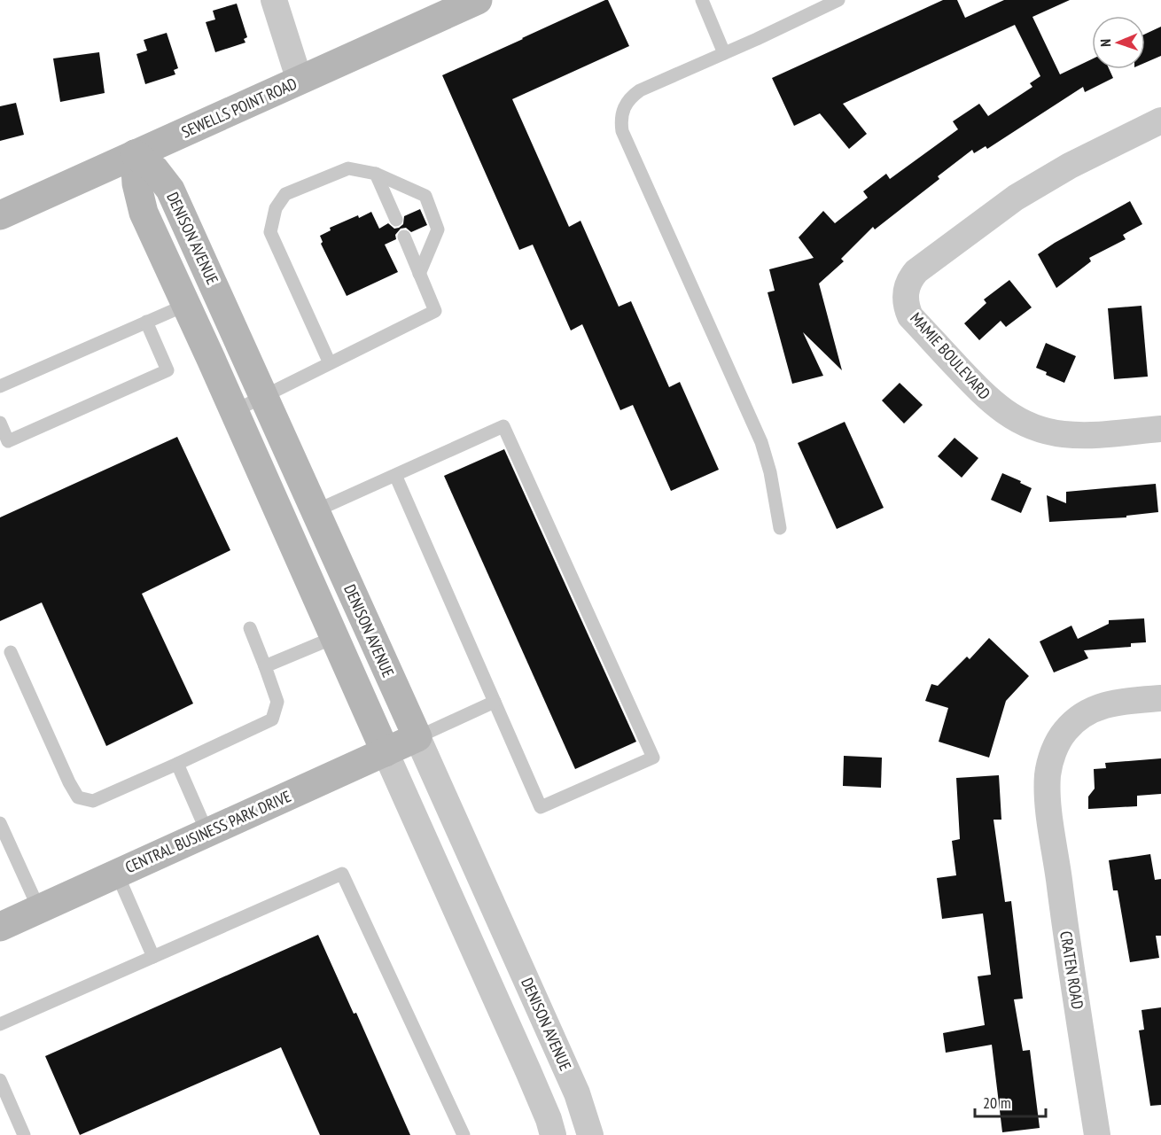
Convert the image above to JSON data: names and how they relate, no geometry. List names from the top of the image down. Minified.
{"streets":{"street":["SEWELLS POINT ROAD","DENISON AVENUE","MAMIE BOULEVARD","CENTRAL BUSINESS PARK DRIVE","CRATEN ROAD"]},"crossings":[["SEWELLS POINT ROAD","DENISON AVENUE"],["DENISON AVENUE","CENTRAL BUSINESS PARK DRIVE"]],"scale_bar":"20 m","north":"left"}
